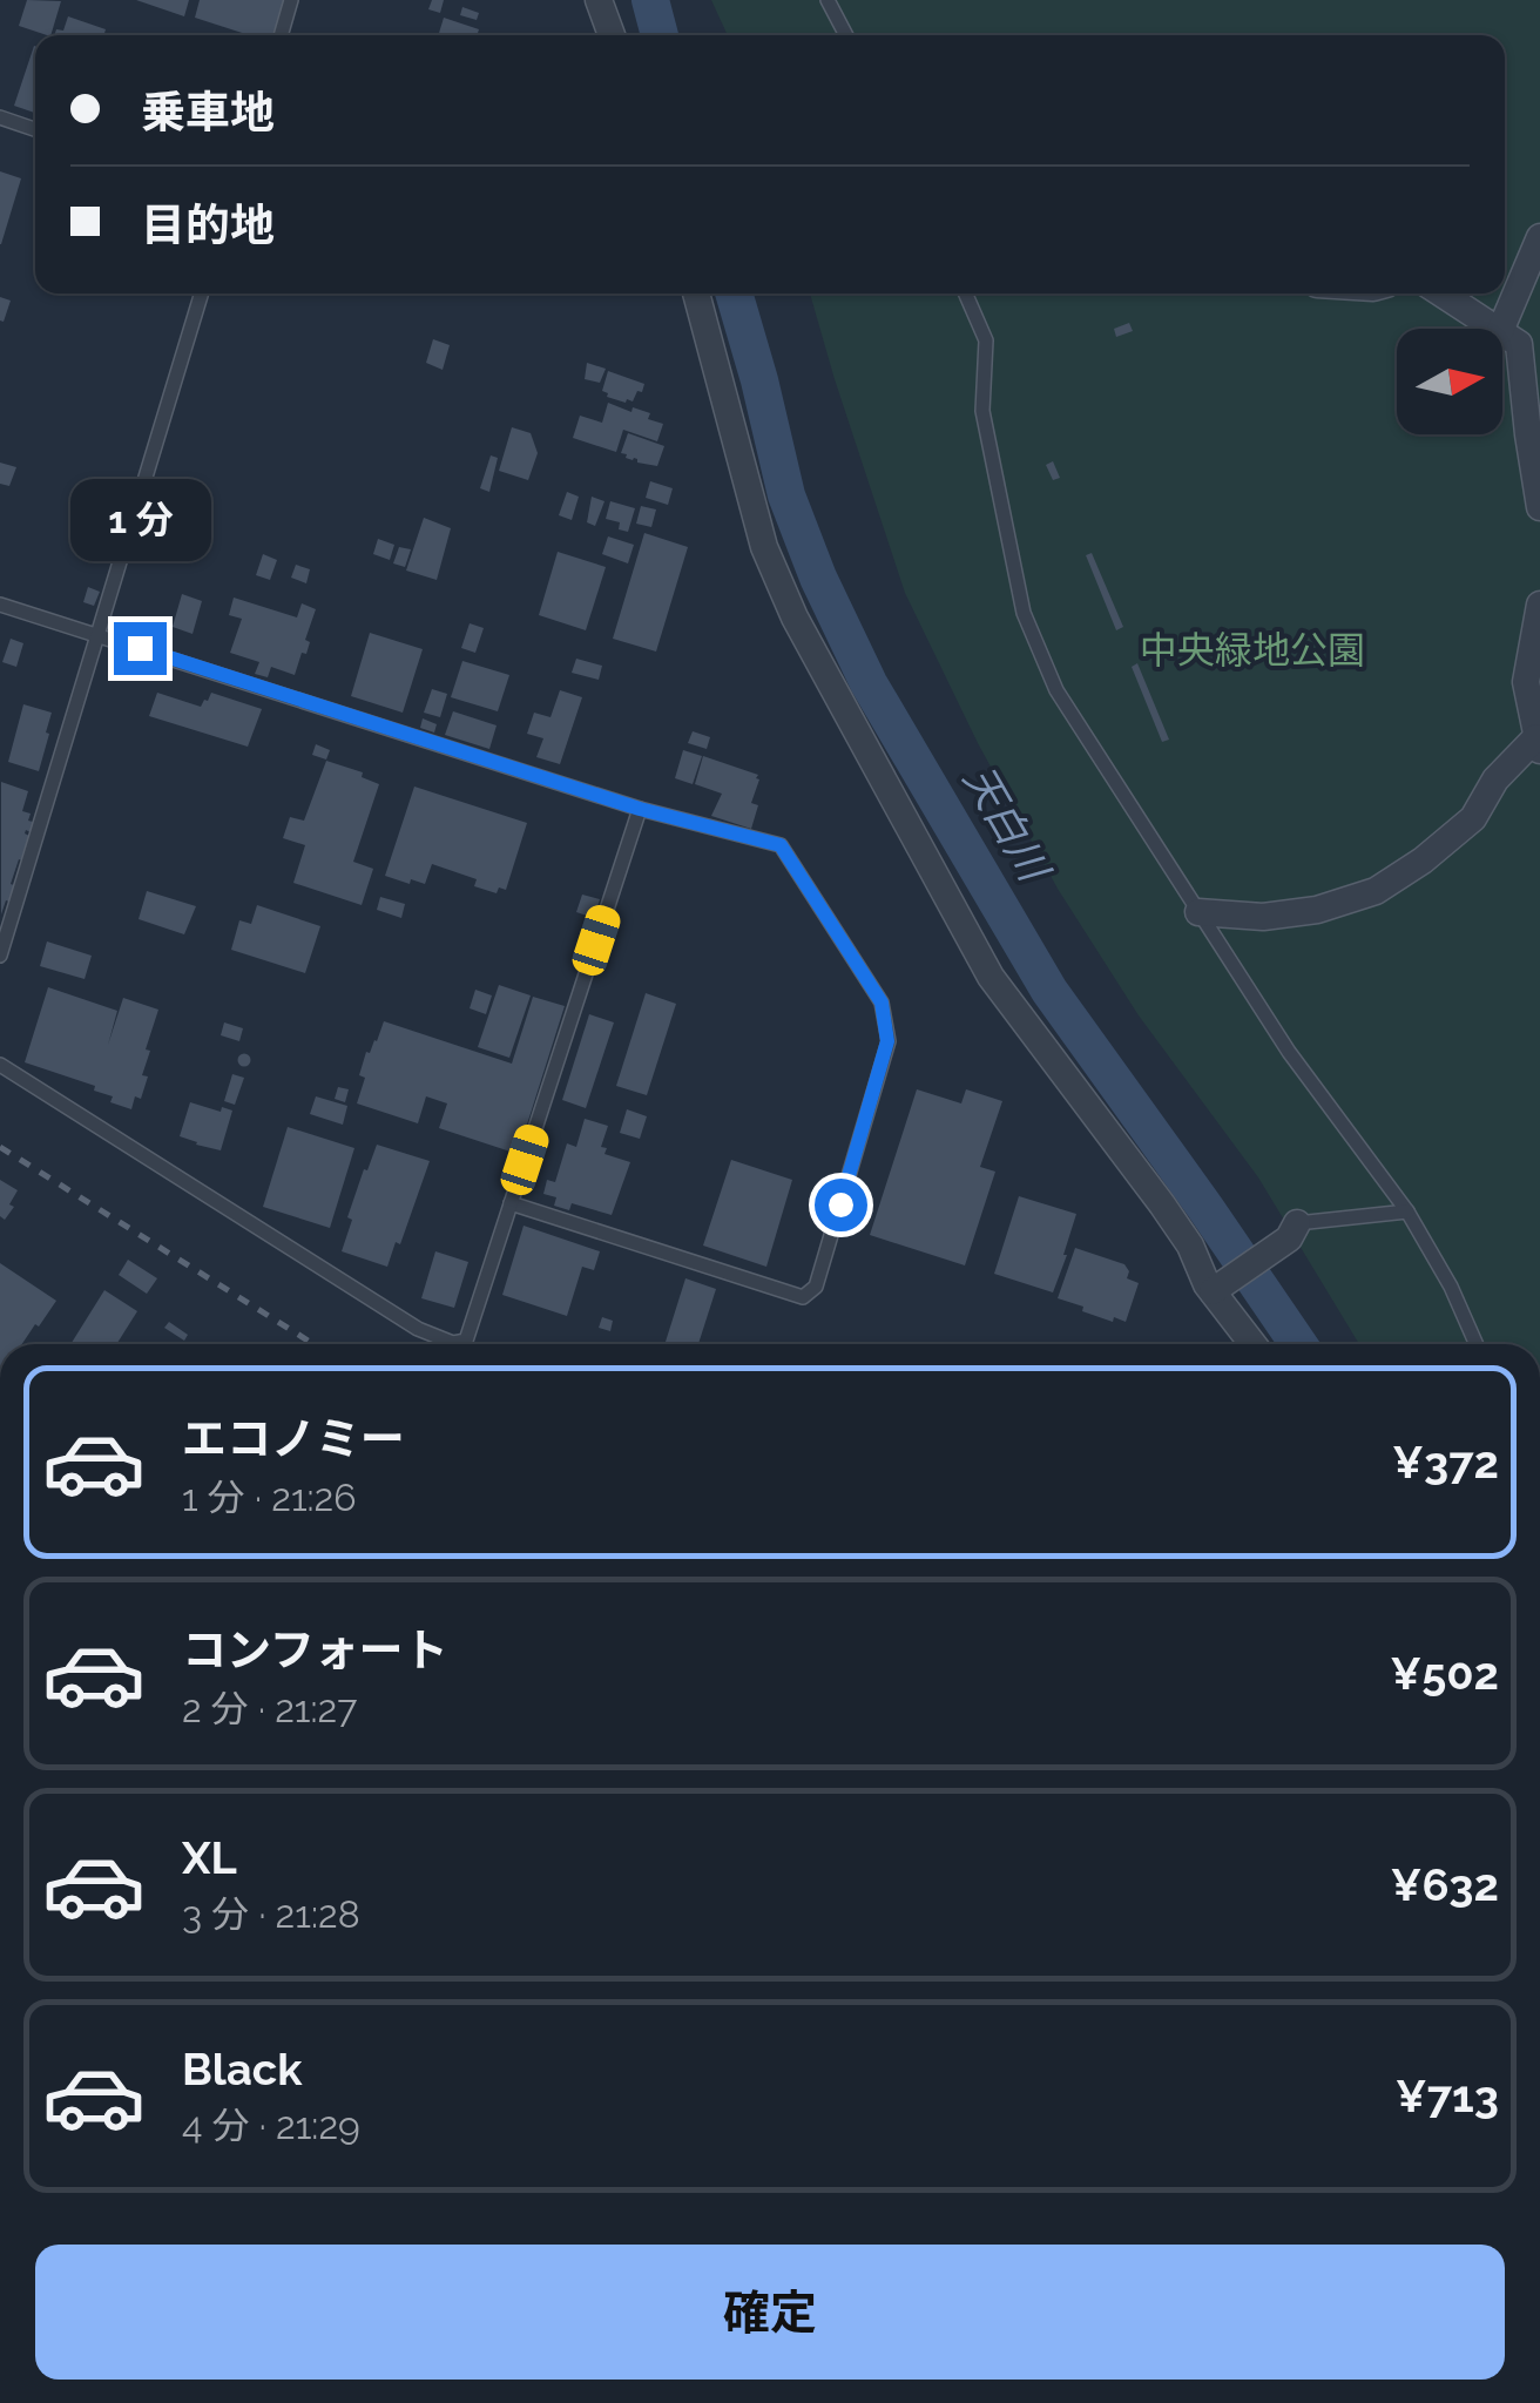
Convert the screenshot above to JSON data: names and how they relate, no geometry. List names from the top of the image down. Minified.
{"water":["天白川"],"parks":["中央緑地公園"],"north":"right","page":{"banner":["乗車地","目的地"],"bubble":"1 分","list":[{"name":"エコノミー","note":"1 分 · 21:26","value":"¥372"},{"name":"コンフォート","note":"2 分 · 21:27","value":"¥502"},{"name":"XL","note":"3 分 · 21:28","value":"¥632"},{"name":"Black","note":"4 分 · 21:29","value":"¥713"}],"buttons":"確定"}}
